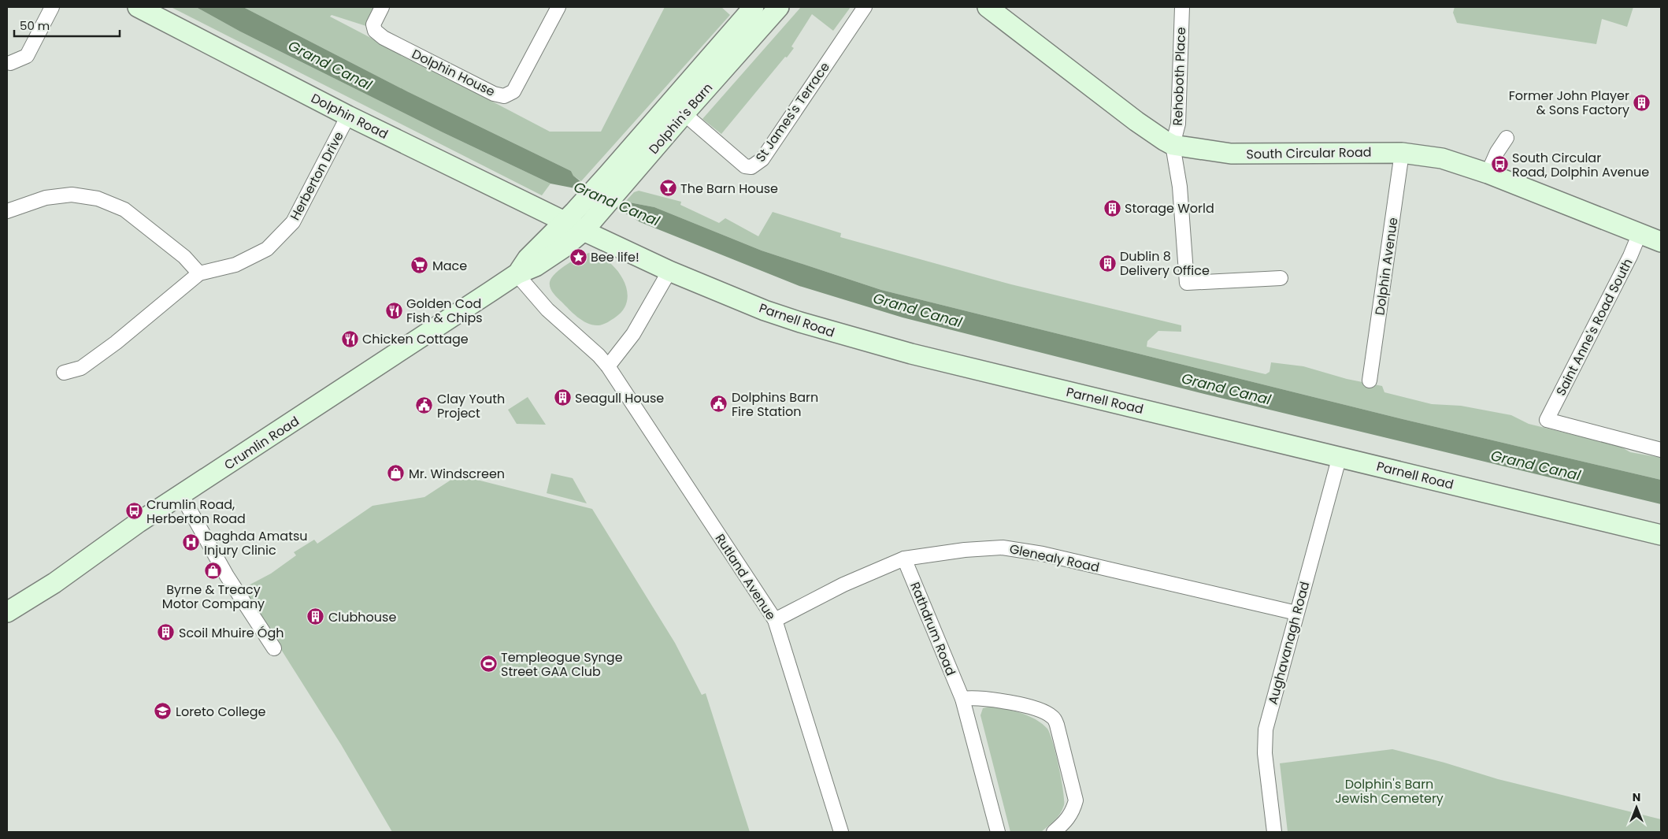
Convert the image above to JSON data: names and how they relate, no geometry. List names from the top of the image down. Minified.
{"streets":{"main road":["Dolphin Road","Dolphin's Barn","South Circular Road","Parnell Road","Crumlin Road"],"street":["Dolphin House","Rehoboth Place","St James's Terrace","Herberton Drive","Dolphin Avenue","Saint Anne's Road South","Glenealy Road","Rutland Avenue","Rathdrum Road","Aughavanagh Road"]},"crossings":[["Rehoboth Place","South Circular Road"],["St James's Terrace","Dolphin's Barn"],["Dolphin Road","Dolphin's Barn"],["Dolphin Road","Herberton Drive"],["Dolphin Road","Parnell Road"],["Dolphin Road","Crumlin Road"],["Dolphin's Barn","Parnell Road"],["Dolphin's Barn","Crumlin Road"],["South Circular Road","Dolphin Avenue"],["South Circular Road","Saint Anne's Road South"],["Parnell Road","Crumlin Road"],["Parnell Road","Aughavanagh Road"],["Crumlin Road","Rutland Avenue"],["Glenealy Road","Rutland Avenue"],["Glenealy Road","Rathdrum Road"],["Glenealy Road","Aughavanagh Road"]],"water":["Grand Canal"],"parks":["Dolphin's Barn Jewish Cemetery"],"places":{"building":["Former John Player & Sons Factory","Storage World","Dublin 8 Delivery Office","Seagull House","Clubhouse","Scoil Mhuire Ógh"],"bus stop":["South Circular Road, Dolphin Avenue","Crumlin Road, Herberton Road"],"bar":["The Barn House"],"place":["Bee life!"],"supermarket":["Mace"],"restaurant":["Golden Cod Fish & Chips","Chicken Cottage"],"public building":["Dolphins Barn Fire Station","Clay Youth Project"],"shop":["Mr. Windscreen","Byrne & Treacy Motor Company"],"hospital":["Daghda Amatsu Injury Clinic"],"sports":["Templeogue Synge Street GAA Club"],"school or university":["Loreto College"]},"scale_bar":"50 m","north":"top"}
